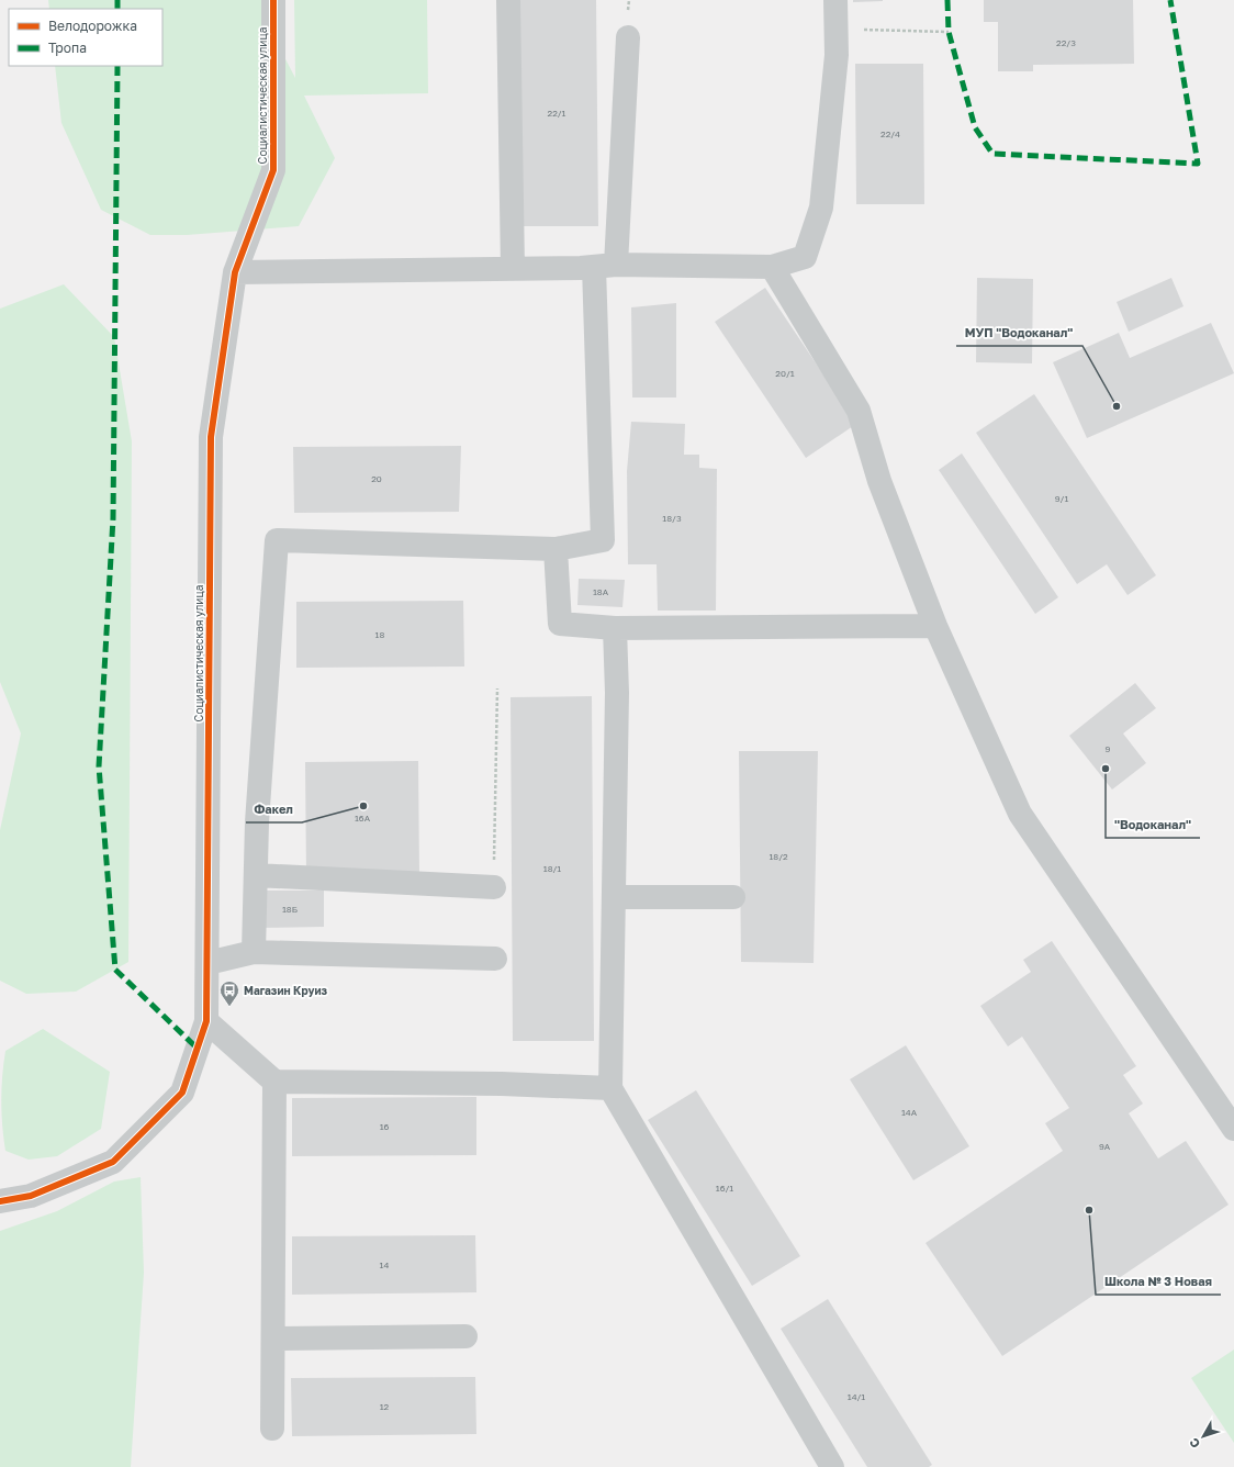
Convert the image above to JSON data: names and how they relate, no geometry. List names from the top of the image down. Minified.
{"streets":{"street":["Социалистическая улица"]},"places":{"other":["МУП \"Водоканал\"","\"Водоканал\"","Факел","Школа № 3 Новая"],"bus stop":["Магазин Круиз"]},"house_numbers":["22/3","22/1","22/4","20/1","20","9/1","18/3","18А","18","9","16А","18/2","18/1","18Б","14А","16","9А","16/1","14","14/1","12"],"legend":["Велодорожка","Тропа"],"north":"bottom left"}
